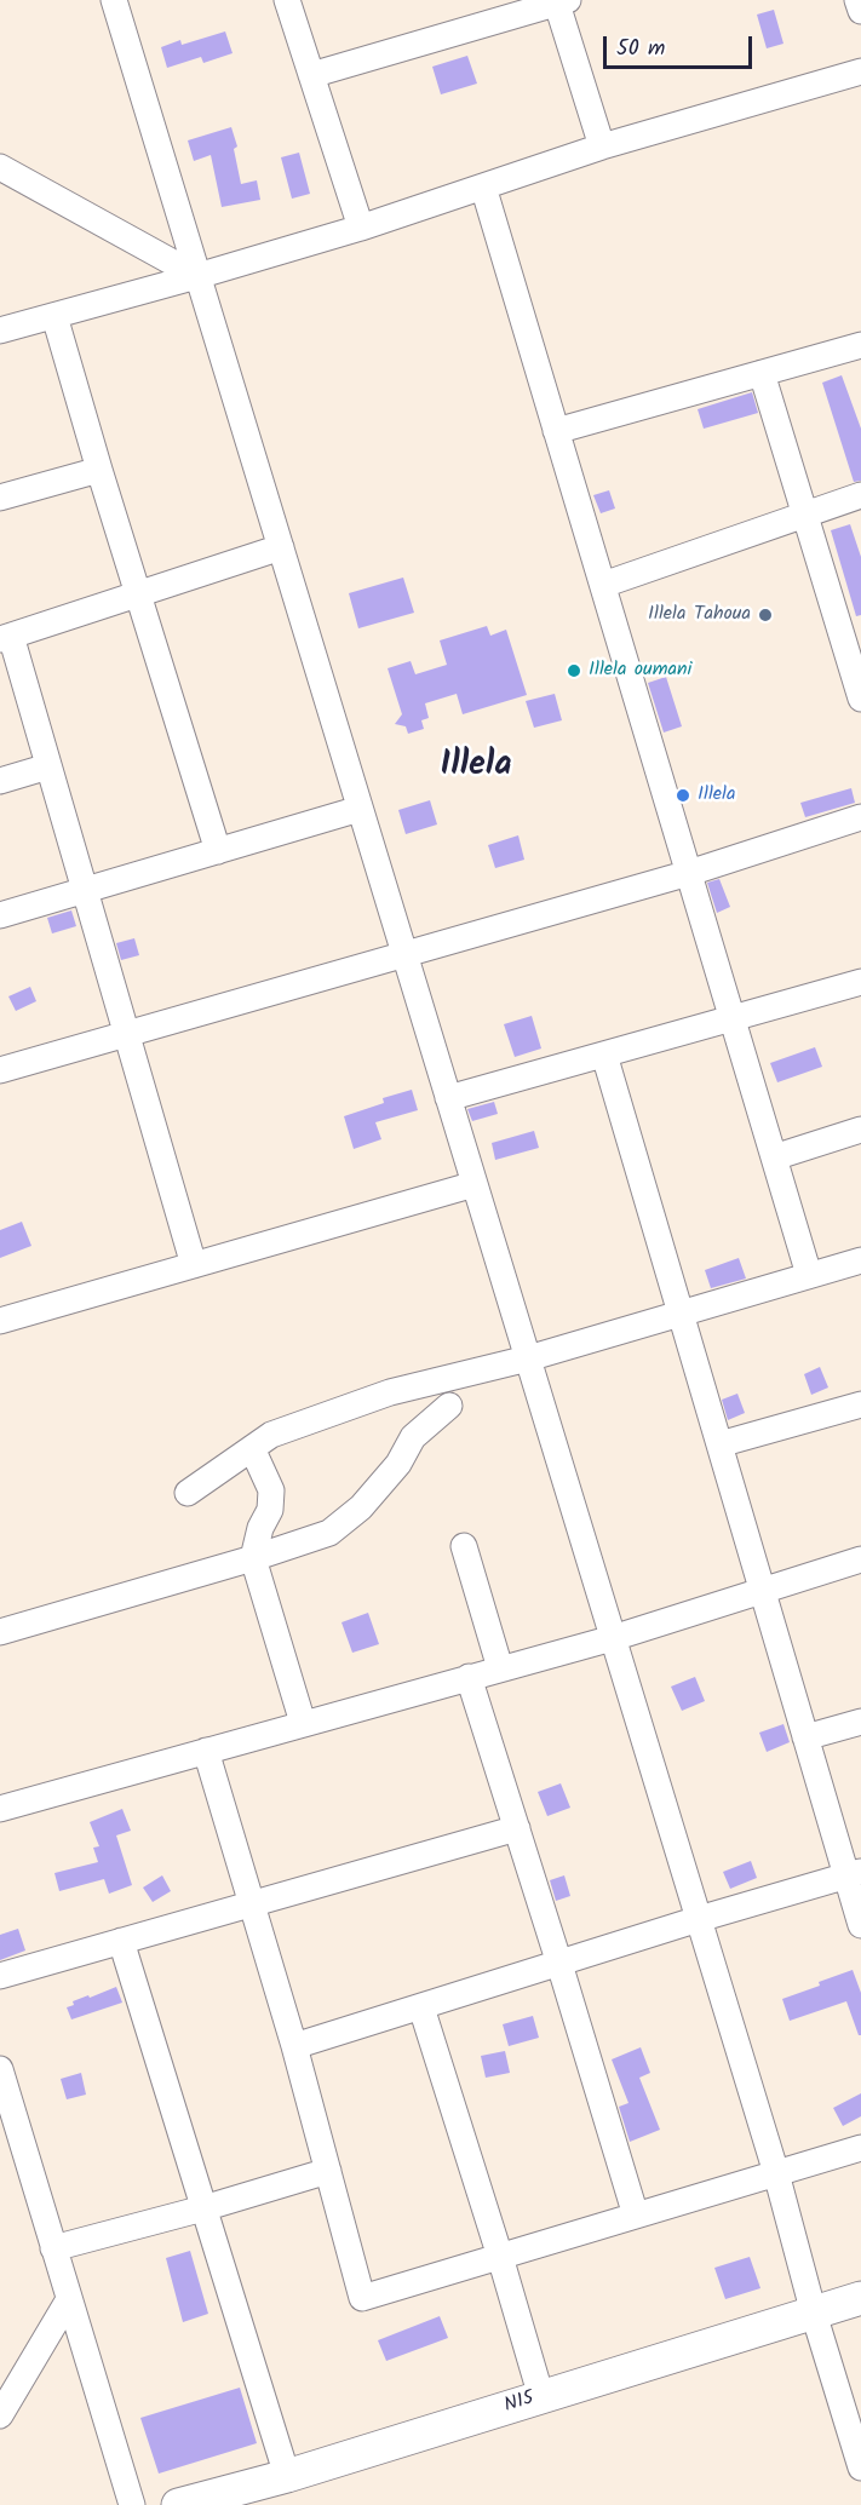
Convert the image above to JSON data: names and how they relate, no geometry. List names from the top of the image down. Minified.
{"streets":{"main road":["N15"]},"districts":["Illela"],"places":["Illela Tahoua","Illela oumani","Illela"],"scale_bar":"50 m"}
